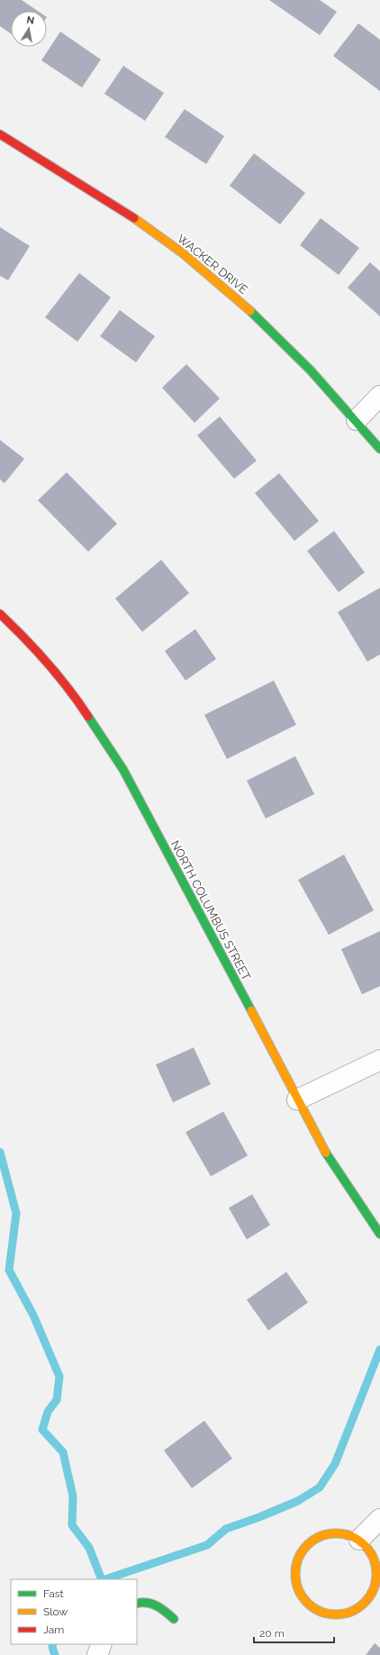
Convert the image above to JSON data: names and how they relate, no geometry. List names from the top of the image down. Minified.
{"streets":{"street":["WACKER DRIVE","NORTH COLUMBUS STREET"]},"legend":["Fast","Slow","Jam"],"scale_bar":"20 m","north":"top"}
